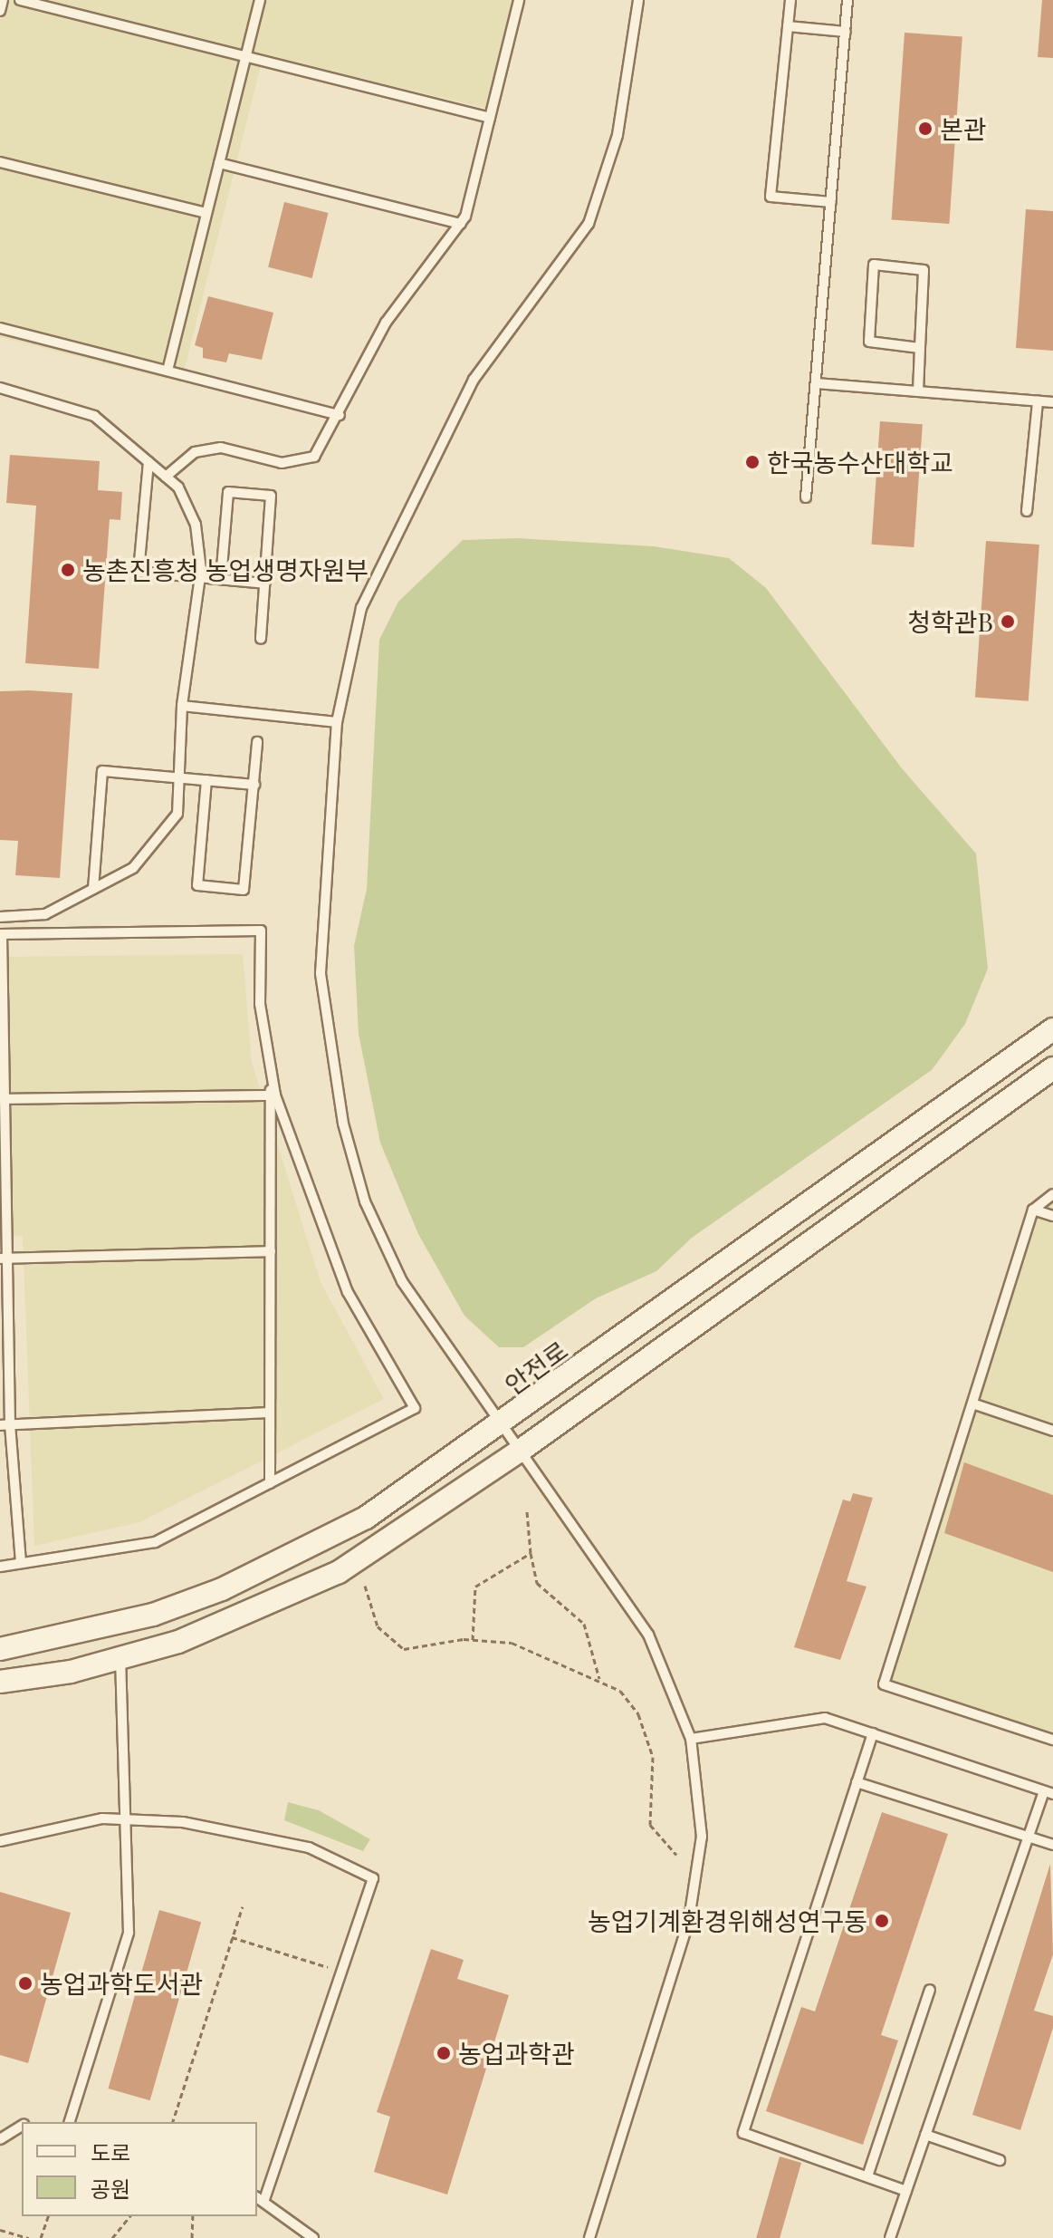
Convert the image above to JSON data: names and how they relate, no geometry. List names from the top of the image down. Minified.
{"streets":{"street":["안전로"]},"places":["본관","한국농수산대학교","농촌진흥청 농업생명자원부","청학관B","농업기계환경위해성연구동","농업과학도서관","농업과학관"],"legend":["도로","공원"]}
